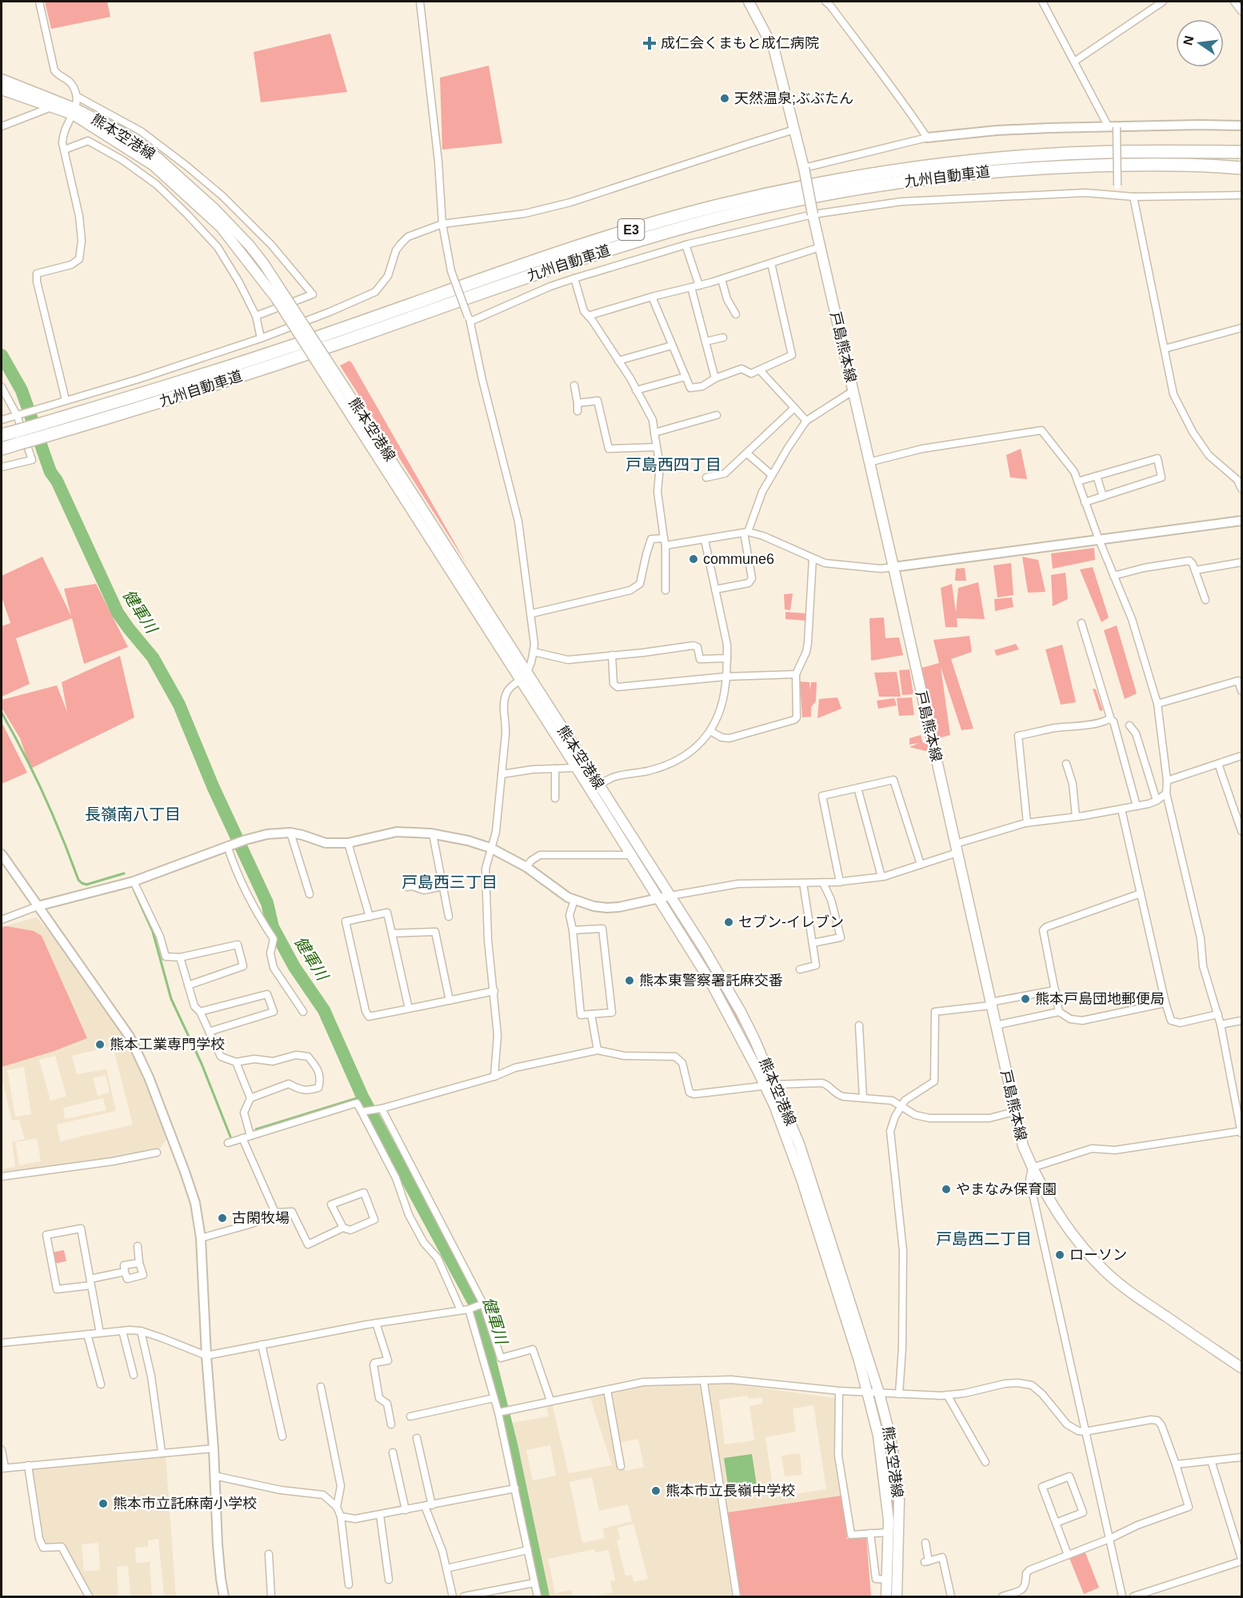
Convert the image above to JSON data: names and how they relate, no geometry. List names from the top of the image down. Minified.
{"streets":{"highway":["九州自動車道","E3"],"main road":["熊本空港線","戸島熊本線"]},"districts":["戸島西四丁目","長嶺南八丁目","戸島西三丁目","戸島西二丁目"],"water":["健軍川"],"places":{"health":["成仁会くまもと成仁病院"],"other":["天然温泉;ぶぶたん","commune6","セブン-イレブン","熊本東警察署託麻交番","熊本戸島団地郵便局","熊本工業専門学校","やまなみ保育園","古閑牧場","ローソン","熊本市立長嶺中学校","熊本市立託麻南小学校"]},"north":"left"}
